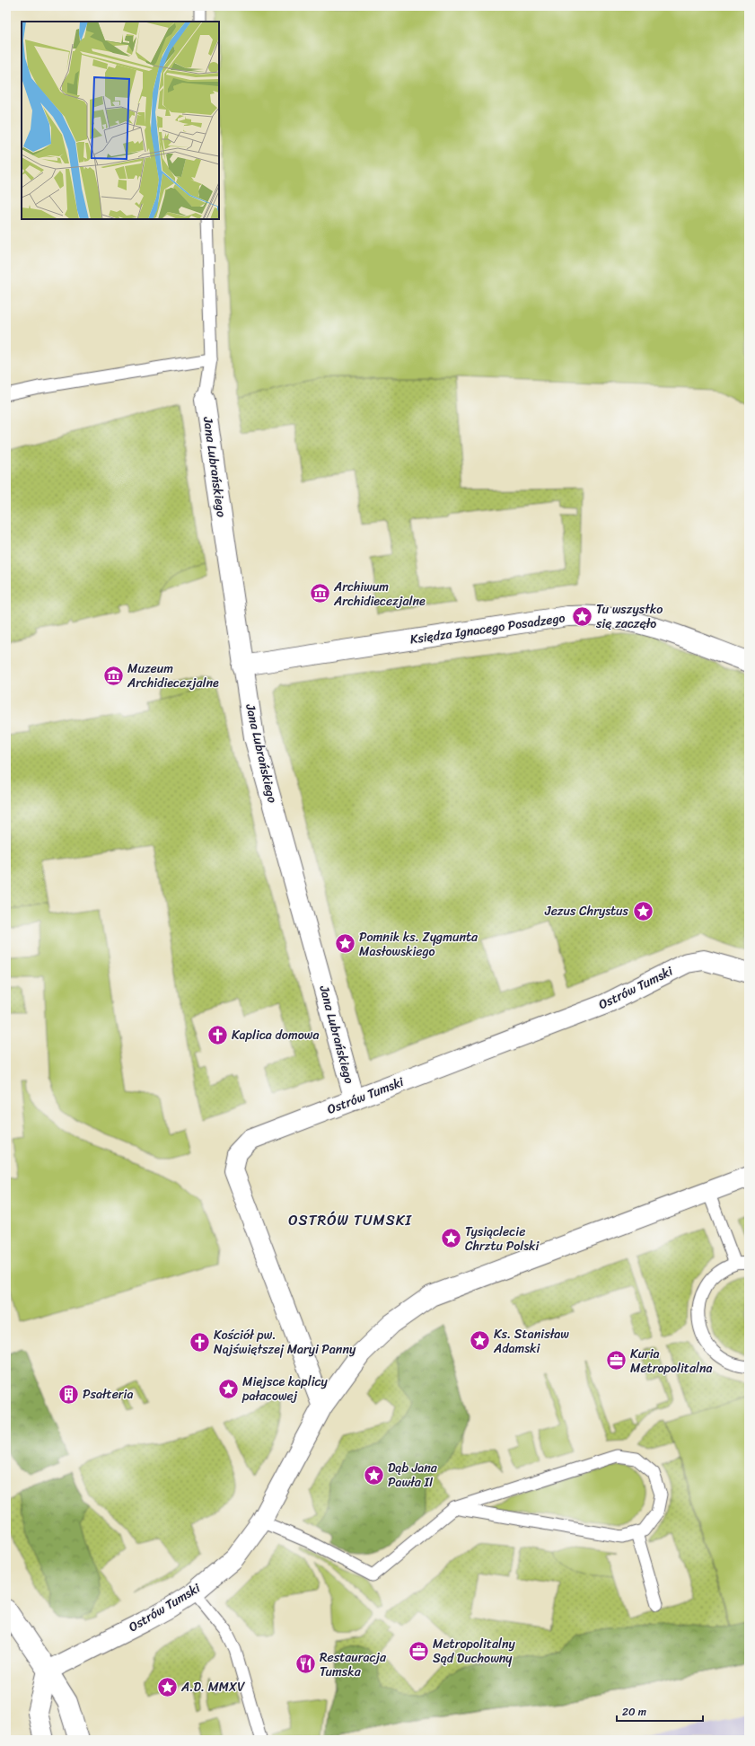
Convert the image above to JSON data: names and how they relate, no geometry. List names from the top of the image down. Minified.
{"streets":{"street":["Jana Lubrańskiego","Księdza Ignacego Posadzego","Ostrów Tumski"]},"crossings":[["Jana Lubrańskiego","Księdza Ignacego Posadzego"],["Jana Lubrańskiego","Ostrów Tumski"]],"districts":["OSTRÓW TUMSKI"],"places":{"museum":["Archiwum Archidiecezjalne","Muzeum Archidiecezjalne"],"place":["Tu wszystko się zaczęło","Jezus Chrystus","Pomnik ks. Zygmunta Masłowskiego","Tysiąclecie Chrztu Polski","Ks. Stanisław Adamski","Miejsce kaplicy pałacowej","Dąb Jana Pawła II","A.D. MMXV"],"church":["Kaplica domowa","Kościół pw. Najświętszej Maryi Panny"],"office":["Kuria Metropolitalna","Metropolitalny Sąd Duchowny"],"building":["Psałteria"],"restaurant":["Restauracja Tumska"]},"scale_bar":"20 m"}
